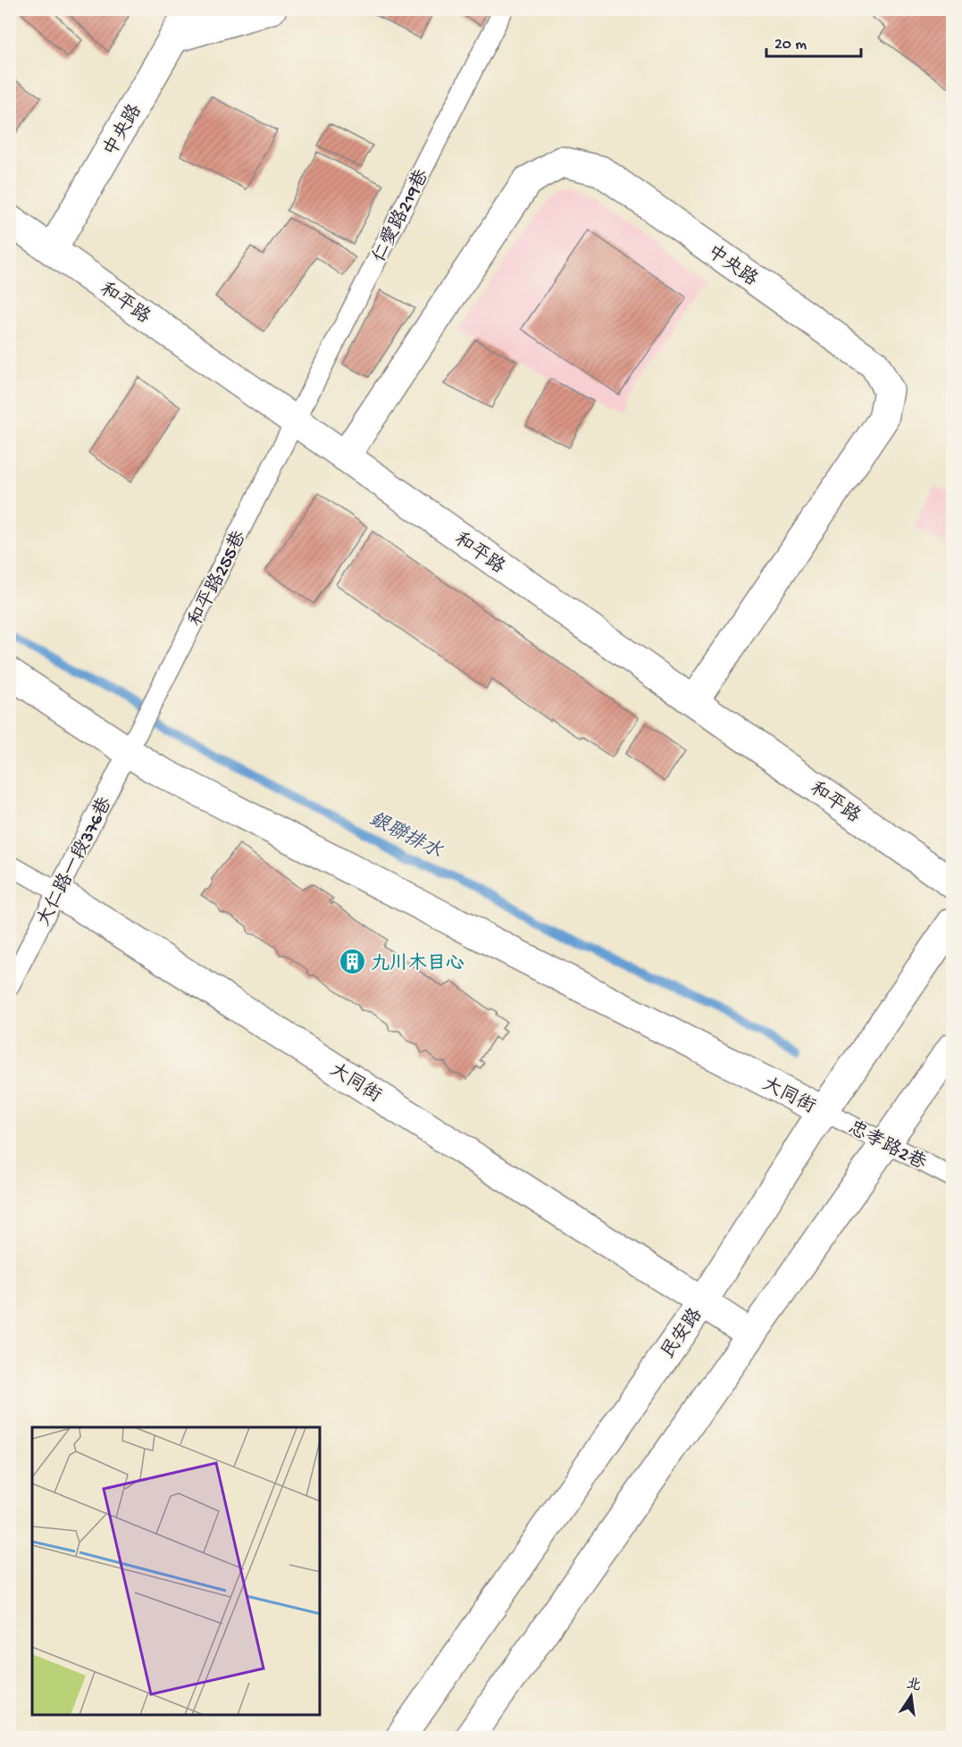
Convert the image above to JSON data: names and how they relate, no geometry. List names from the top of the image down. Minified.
{"streets":{"street":["中央路","和平路","大同街","民安路"],"lane":["仁愛路219巷","和平路255巷","大仁路一段376巷","忠孝路2巷"]},"crossings":[["中央路","和平路"],["仁愛路219巷","和平路"],["仁愛路219巷","和平路255巷"],["和平路","和平路255巷"],["和平路255巷","大仁路一段376巷"],["和平路255巷","大同街"],["大仁路一段376巷","大同街"],["大同街","忠孝路2巷"],["大同街","民安路"],["忠孝路2巷","民安路"]],"water":["銀聯排水"],"places":{"building":["九川木目心"]},"scale_bar":"20 m","north":"top"}
